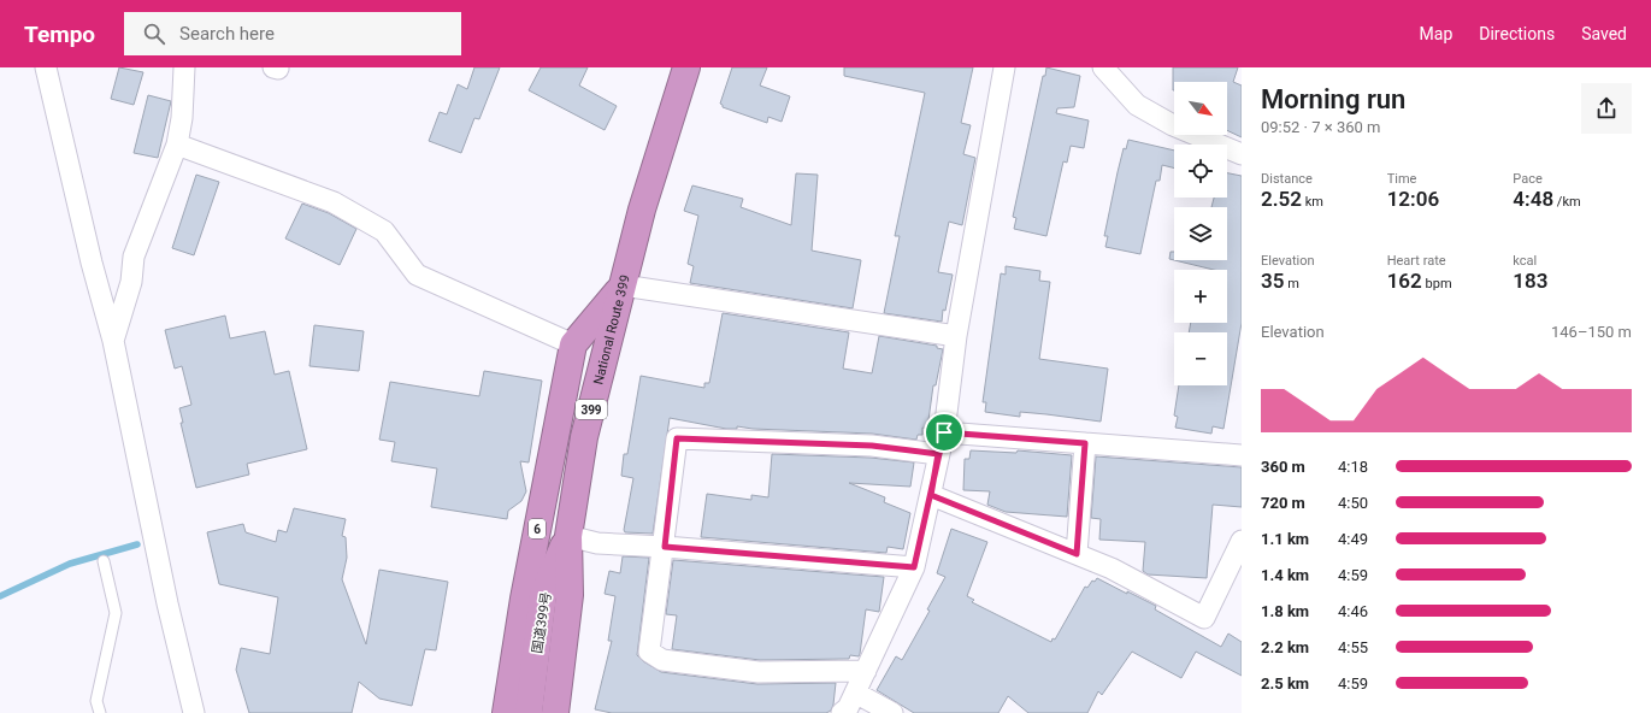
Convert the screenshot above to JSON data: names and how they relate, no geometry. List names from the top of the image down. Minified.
{"streets":{"highway":["National Route 399","399","6","国道399号"]},"crossings":[["National Route 399","6"],["National Route 399","国道399号"]],"north":"bottom right","page":{"header":"Tempo","search":"Search here","nav":["Map","Directions","Saved"],"heading":["Morning run","09:52 · 7 × 360 m"],"map_buttons":["+","−"],"stats":[["Distance","2.52 km"],["Time","12:06"],["Pace","4:48 /km"],["Elevation","35 m"],["Heart rate","162 bpm"],["kcal","183"]],"chart":["Elevation","146–150 m"],"list":[{"name":"360 m","note":"4:18"},{"name":"720 m","note":"4:50"},{"name":"1.1 km","note":"4:49"},{"name":"1.4 km","note":"4:59"},{"name":"1.8 km","note":"4:46"},{"name":"2.2 km","note":"4:55"},{"name":"2.5 km","note":"4:59"}]}}
